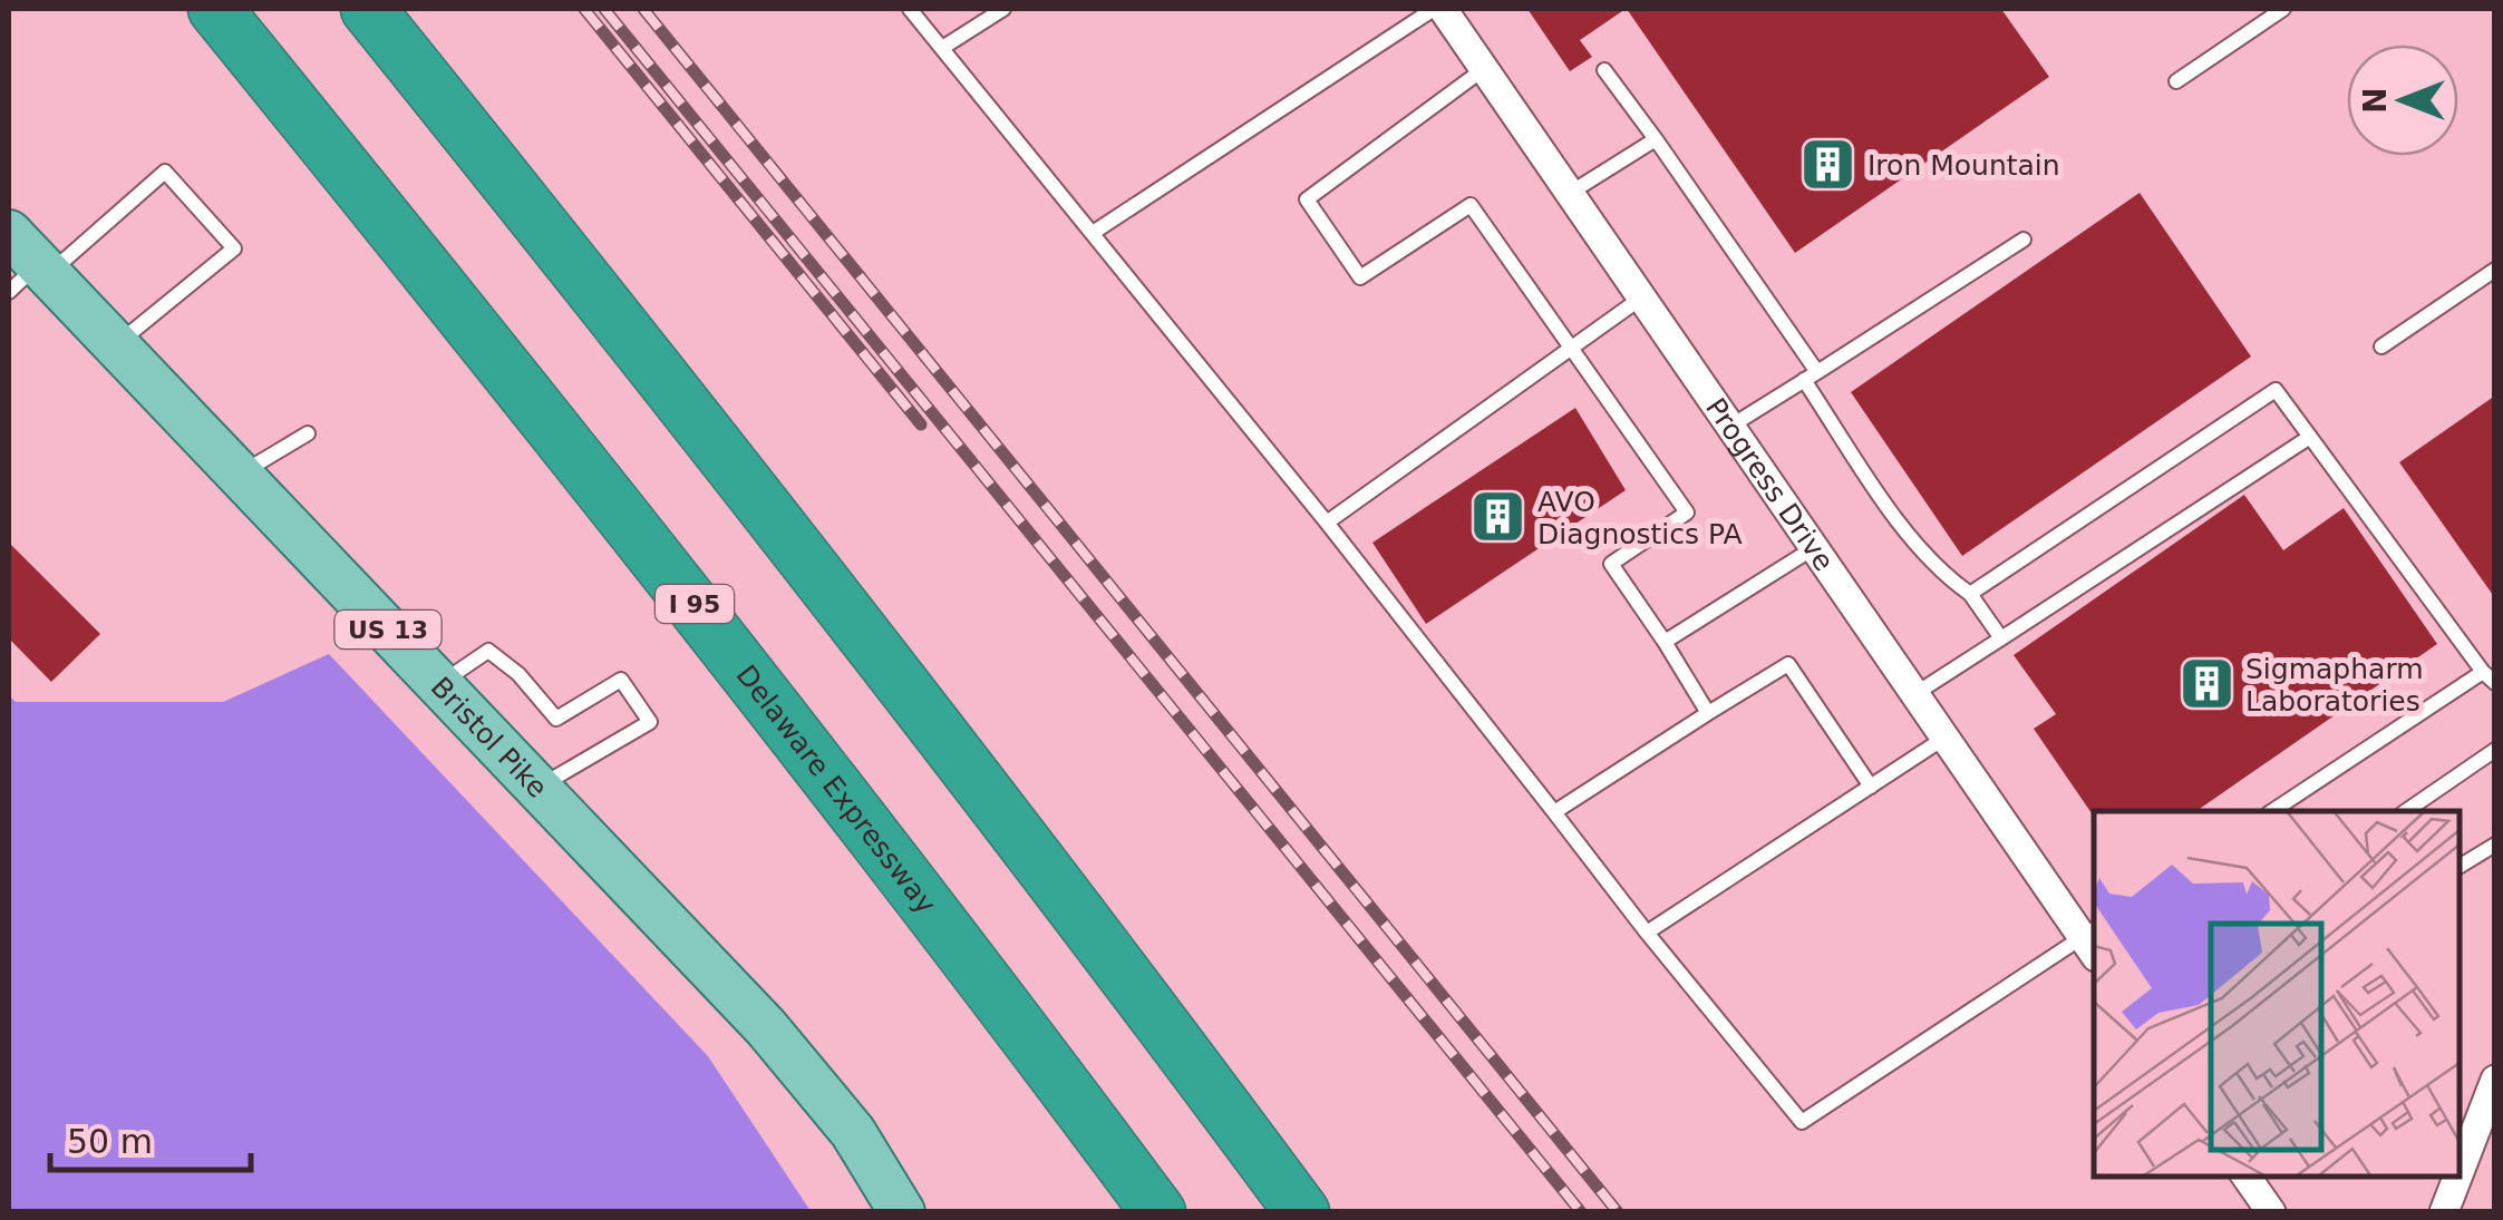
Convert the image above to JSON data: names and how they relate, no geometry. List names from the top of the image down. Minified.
{"streets":{"highway":["I 95","Delaware Expressway"],"main road":["US 13","Bristol Pike"],"street":["Progress Drive"]},"places":{"building":["Iron Mountain","AVO Diagnostics PA","Sigmapharm Laboratories"]},"scale_bar":"50 m","north":"left"}
